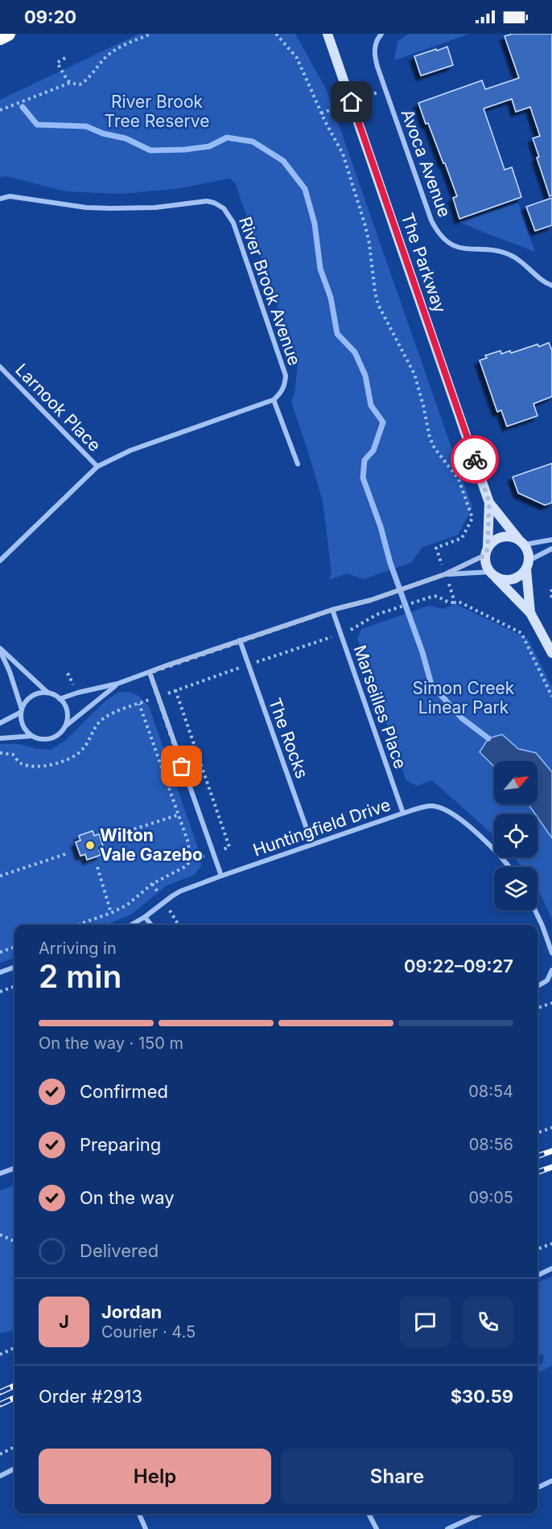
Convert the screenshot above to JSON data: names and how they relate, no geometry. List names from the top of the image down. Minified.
{"streets":{"street":["Avoca Avenue","The Parkway","River Brook Avenue","Larnook Place","Marseilles Place","The Rocks","Huntingfield Drive"]},"crossings":[["Marseilles Place","Huntingfield Drive"],["The Rocks","Huntingfield Drive"]],"parks":["River Brook Tree Reserve","Simon Creek Linear Park"],"places":["Wilton Vale Gazebo"],"north":"top right","page":{"status":"09:20","heading":["2 min","Arriving in","09:22–09:27"],"panel":["Jordan","Courier · 4.5","Order #2913","$30.59"],"bar":"On the way · 150 m","list":[["Confirmed","08:54"],["Preparing","08:56"],["On the way","09:05"],"Delivered"],"round":"J","buttons":["Help","Share"]}}
